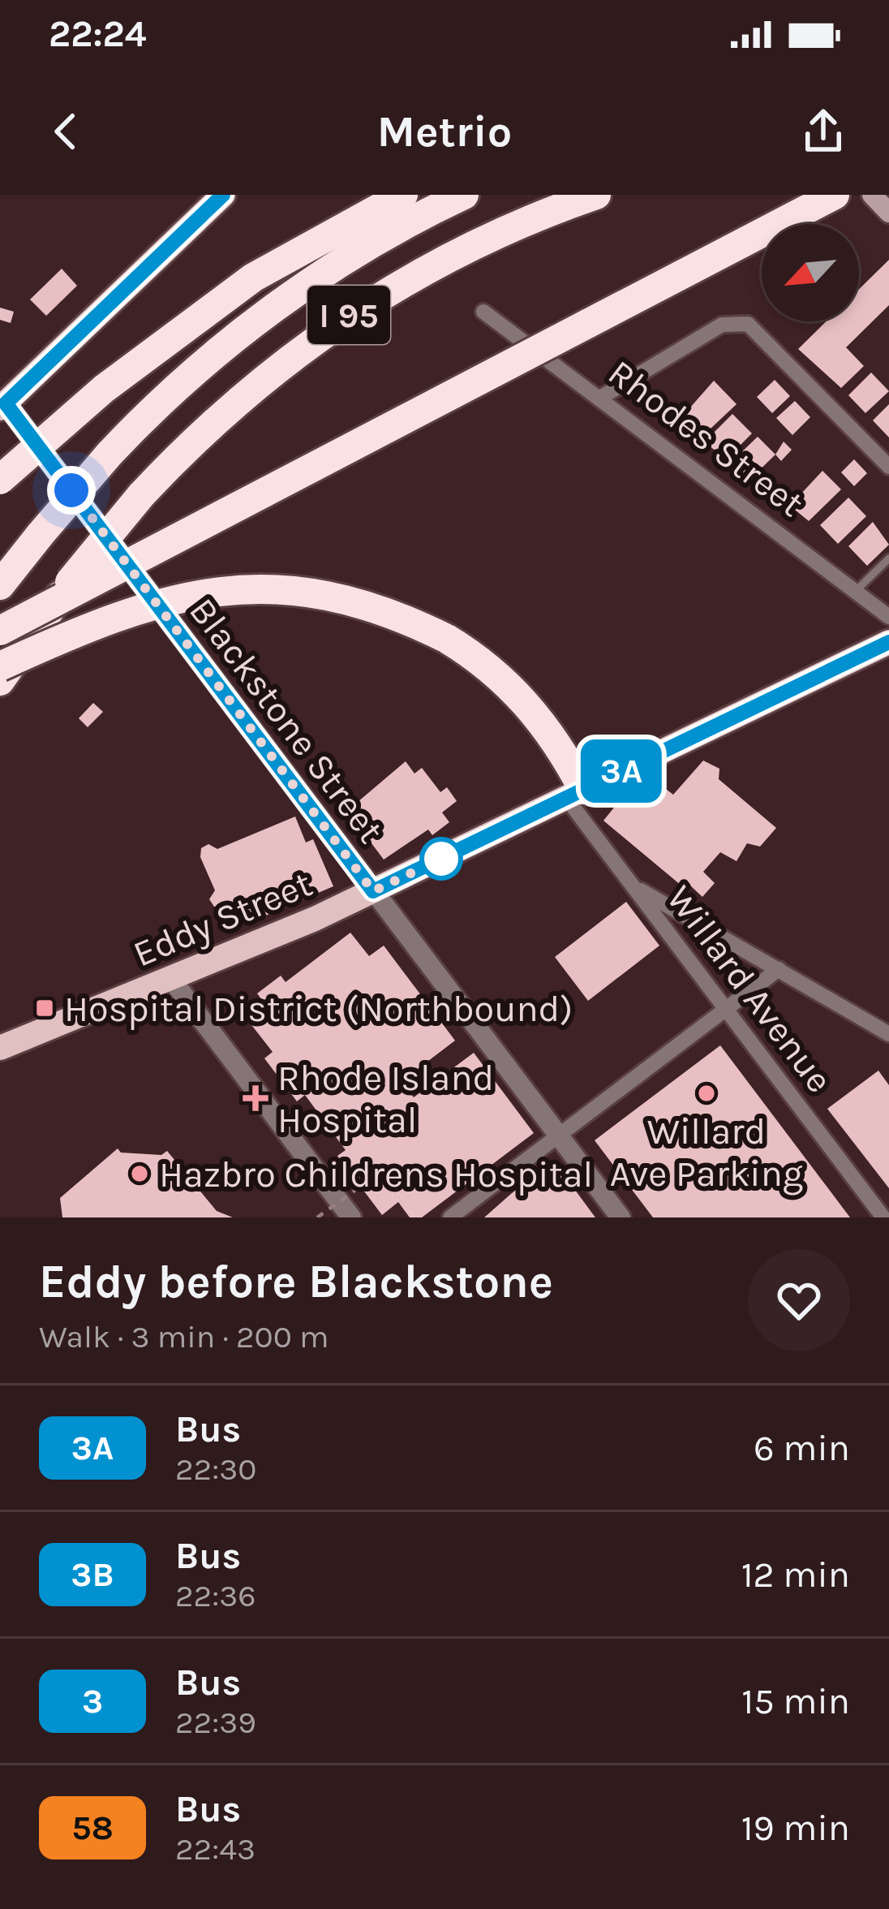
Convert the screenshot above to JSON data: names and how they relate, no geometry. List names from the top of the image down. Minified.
{"streets":{"highway":["I 95"],"main road":["Eddy Street"],"street":["Rhodes Street","Blackstone Street","Willard Avenue"]},"crossings":[["Blackstone Street","Eddy Street"],["Eddy Street","Willard Avenue"]],"places":{"transit":["Hospital District (Northbound)"],"other":["Willard Ave Parking","Hazbro Childrens Hospital"],"health":["Rhode Island Hospital"]},"lines":["bus line 3A"],"north":"bottom left","page":{"status":"22:24","header":"Metrio","on_map":"3A","heading":["Eddy before Blackstone","Walk · 3 min · 200 m"],"list":[{"mark":"3A","name":"Bus","note":"22:30","value":"6 min"},{"mark":"3B","name":"Bus","note":"22:36","value":"12 min"},{"mark":"3","name":"Bus","note":"22:39","value":"15 min"},{"mark":"58","name":"Bus","note":"22:43","value":"19 min"}]}}
